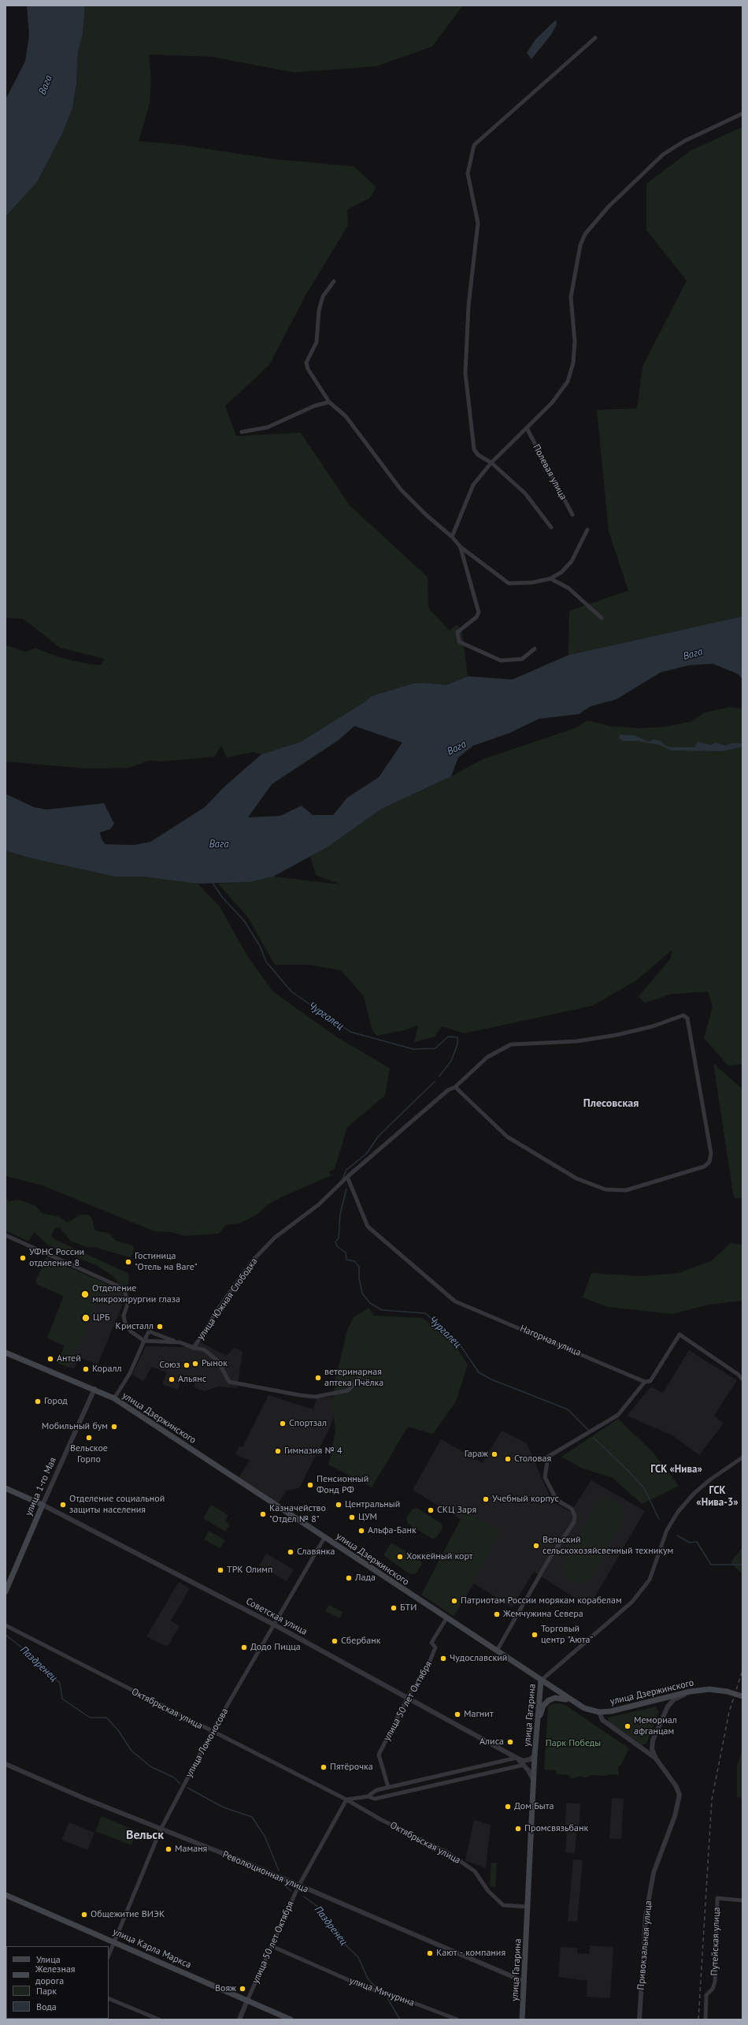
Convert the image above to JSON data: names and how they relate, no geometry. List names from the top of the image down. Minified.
{"streets":{"main road":["улица Дзержинского","улица 1-го Мая","Советская улица","улица Гагарина","улица Карла Маркса"],"street":["Полевая улица","улица Южная Слободка","Нагорная улица","улица 50 лет Октября","Октябрьская улица","улица Ломоносова","Революционная улица","Путейская улица","Привокзальная улица","улица Мичурина"]},"crossings":[["улица Южная Слободка","Нагорная улица"],["улица Дзержинского","улица 1-го Мая"],["улица Дзержинского","улица 50 лет Октября"],["улица Дзержинского","улица Гагарина"],["улица Дзержинского","улица Ломоносова"],["улица Дзержинского","Привокзальная улица"],["улица 1-го Мая","Советская улица"],["Советская улица","улица 50 лет Октября"],["Советская улица","улица Гагарина"],["Советская улица","улица Ломоносова"],["улица 50 лет Октября","Октябрьская улица"],["улица 50 лет Октября","Революционная улица"],["улица 50 лет Октября","улица Карла Маркса"],["улица 50 лет Октября","улица Мичурина"],["Октябрьская улица","улица Гагарина"],["Октябрьская улица","улица Ломоносова"],["улица Гагарина","Революционная улица"],["улица Ломоносова","Революционная улица"],["улица Ломоносова","улица Карла Маркса"]],"districts":["Плесовская","ГСК «Нива»","ГСК «Нива-3»","Вельск"],"water":["Вага","Чургалец","Паздренец"],"parks":["Парк Победы"],"places":["УФНС России отделение 8","Гостиница \"Отель на Ваге\"","Отделение микрохирургии глаза","ЦРБ","Кристалл","Антей","Рынок","Союз","Коралл","ветеринарная аптека Пчёлка","Альянс","Город","Спортзал","Мобильный бум","Вельское Горпо","Гимназия № 4","Гараж","Столовая","Пенсионный Фонд РФ","Учебный корпус","Отделение социальной защиты населения","Центральный","СКЦ Заря","Казначейство \"Отдел № 8\"","ЦУМ","Альфа-Банк","Вельский сельскохозяйсвенный техникум","Славянка","Хоккейный корт","ТРК Олимп","Лада","Патриотам России морякам корабелам","БТИ","Жемчужина Севера","Торговый центр \"Аюта\"","Сбербанк","Додо Пицца","Чудославский","Магнит","Мемориал афганцам","Алиса","Пятёрочка","Дом Быта","Промсвязьбанк","Маманя","Общежитие ВИЭК","Кают - компания","Вояж"],"legend":["Улица","Железная дорога","Парк","Вода"]}
